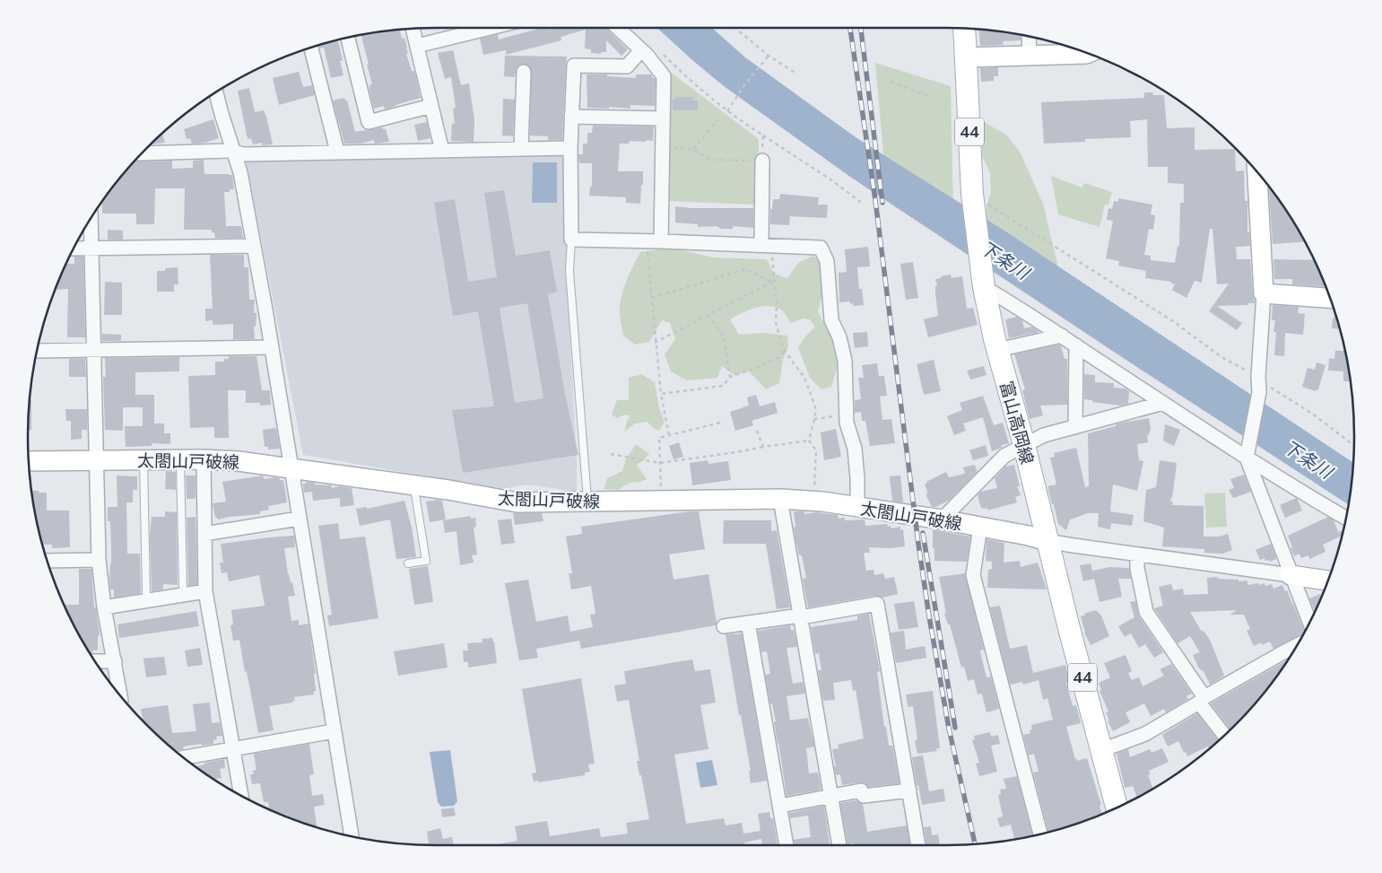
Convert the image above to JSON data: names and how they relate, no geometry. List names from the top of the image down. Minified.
{"streets":{"main road":["44","富山高岡線","太閤山戸破線"]},"crossings":[["富山高岡線","太閤山戸破線"]],"water":["下条川"]}
